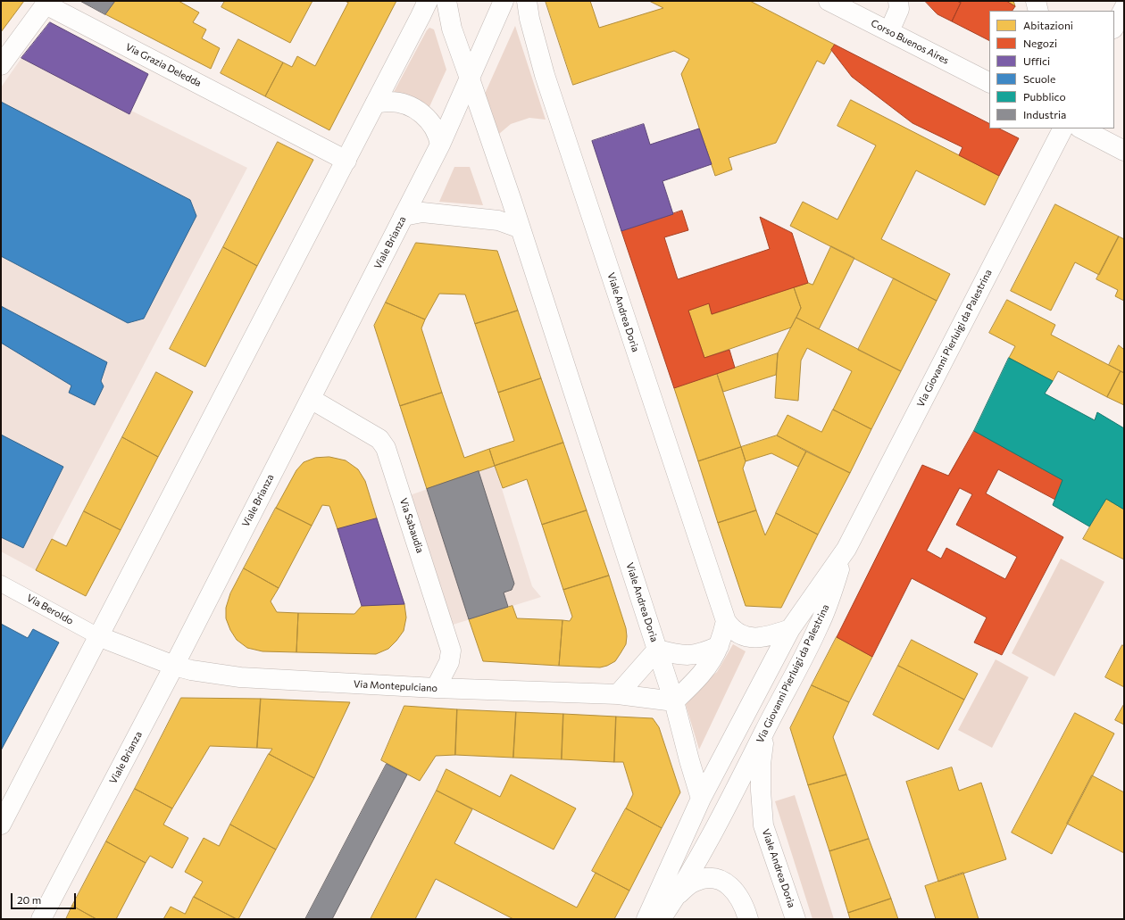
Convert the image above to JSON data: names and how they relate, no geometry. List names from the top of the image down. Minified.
{"streets":{"street":["Corso Buenos Aires","Via Grazia Deledda","Viale Brianza","Viale Andrea Doria","Via Giovanni Pierluigi da Palestrina","Via Sabaudia","Via Beroldo","Via Montepulciano"]},"crossings":[["Viale Brianza","Viale Andrea Doria"],["Viale Brianza","Via Sabaudia"],["Viale Brianza","Via Montepulciano"],["Viale Andrea Doria","Via Giovanni Pierluigi da Palestrina"],["Viale Andrea Doria","Via Montepulciano"],["Via Sabaudia","Via Montepulciano"],["Via Beroldo","Via Montepulciano"]],"legend":["Abitazioni","Negozi","Uffici","Scuole","Pubblico","Industria"],"scale_bar":"20 m"}
